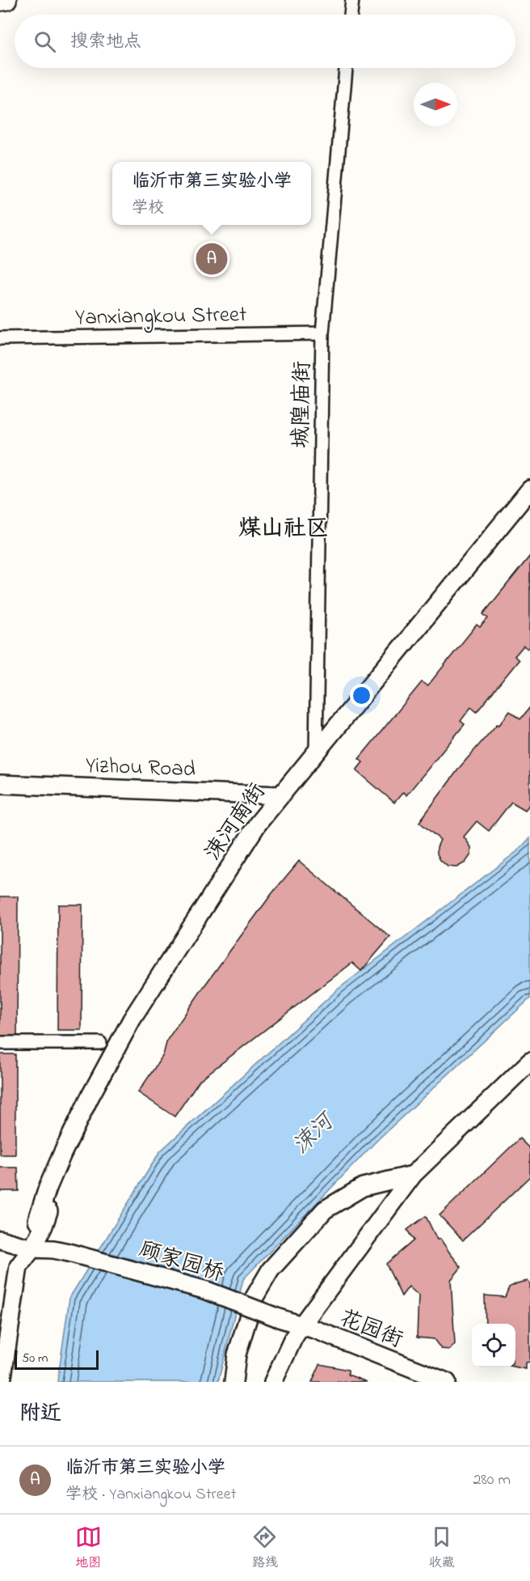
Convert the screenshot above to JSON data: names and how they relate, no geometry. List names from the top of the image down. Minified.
{"streets":{"main road":["Yizhou Road","涑河南街","顾家园桥","花园街"],"street":["Yanxiangkou Street","城隍庙街"]},"crossings":[["Yanxiangkou Street","城隍庙街"],["城隍庙街","涑河南街"],["Yizhou Road","涑河南街"],["顾家园桥","花园街"]],"districts":["煤山社区"],"water":["涑河"],"scale_bar":"50 m","north":"right","page":{"search":"搜索地点","popup":["临沂市第三实验小学","学校"],"pins":"A","scale":"50 m","heading":"附近","list":[{"mark":"A","name":"临沂市第三实验小学","note":"学校 · Yanxiangkou Street","value":"280 m"}],"nav":["地图","路线","收藏"]}}
